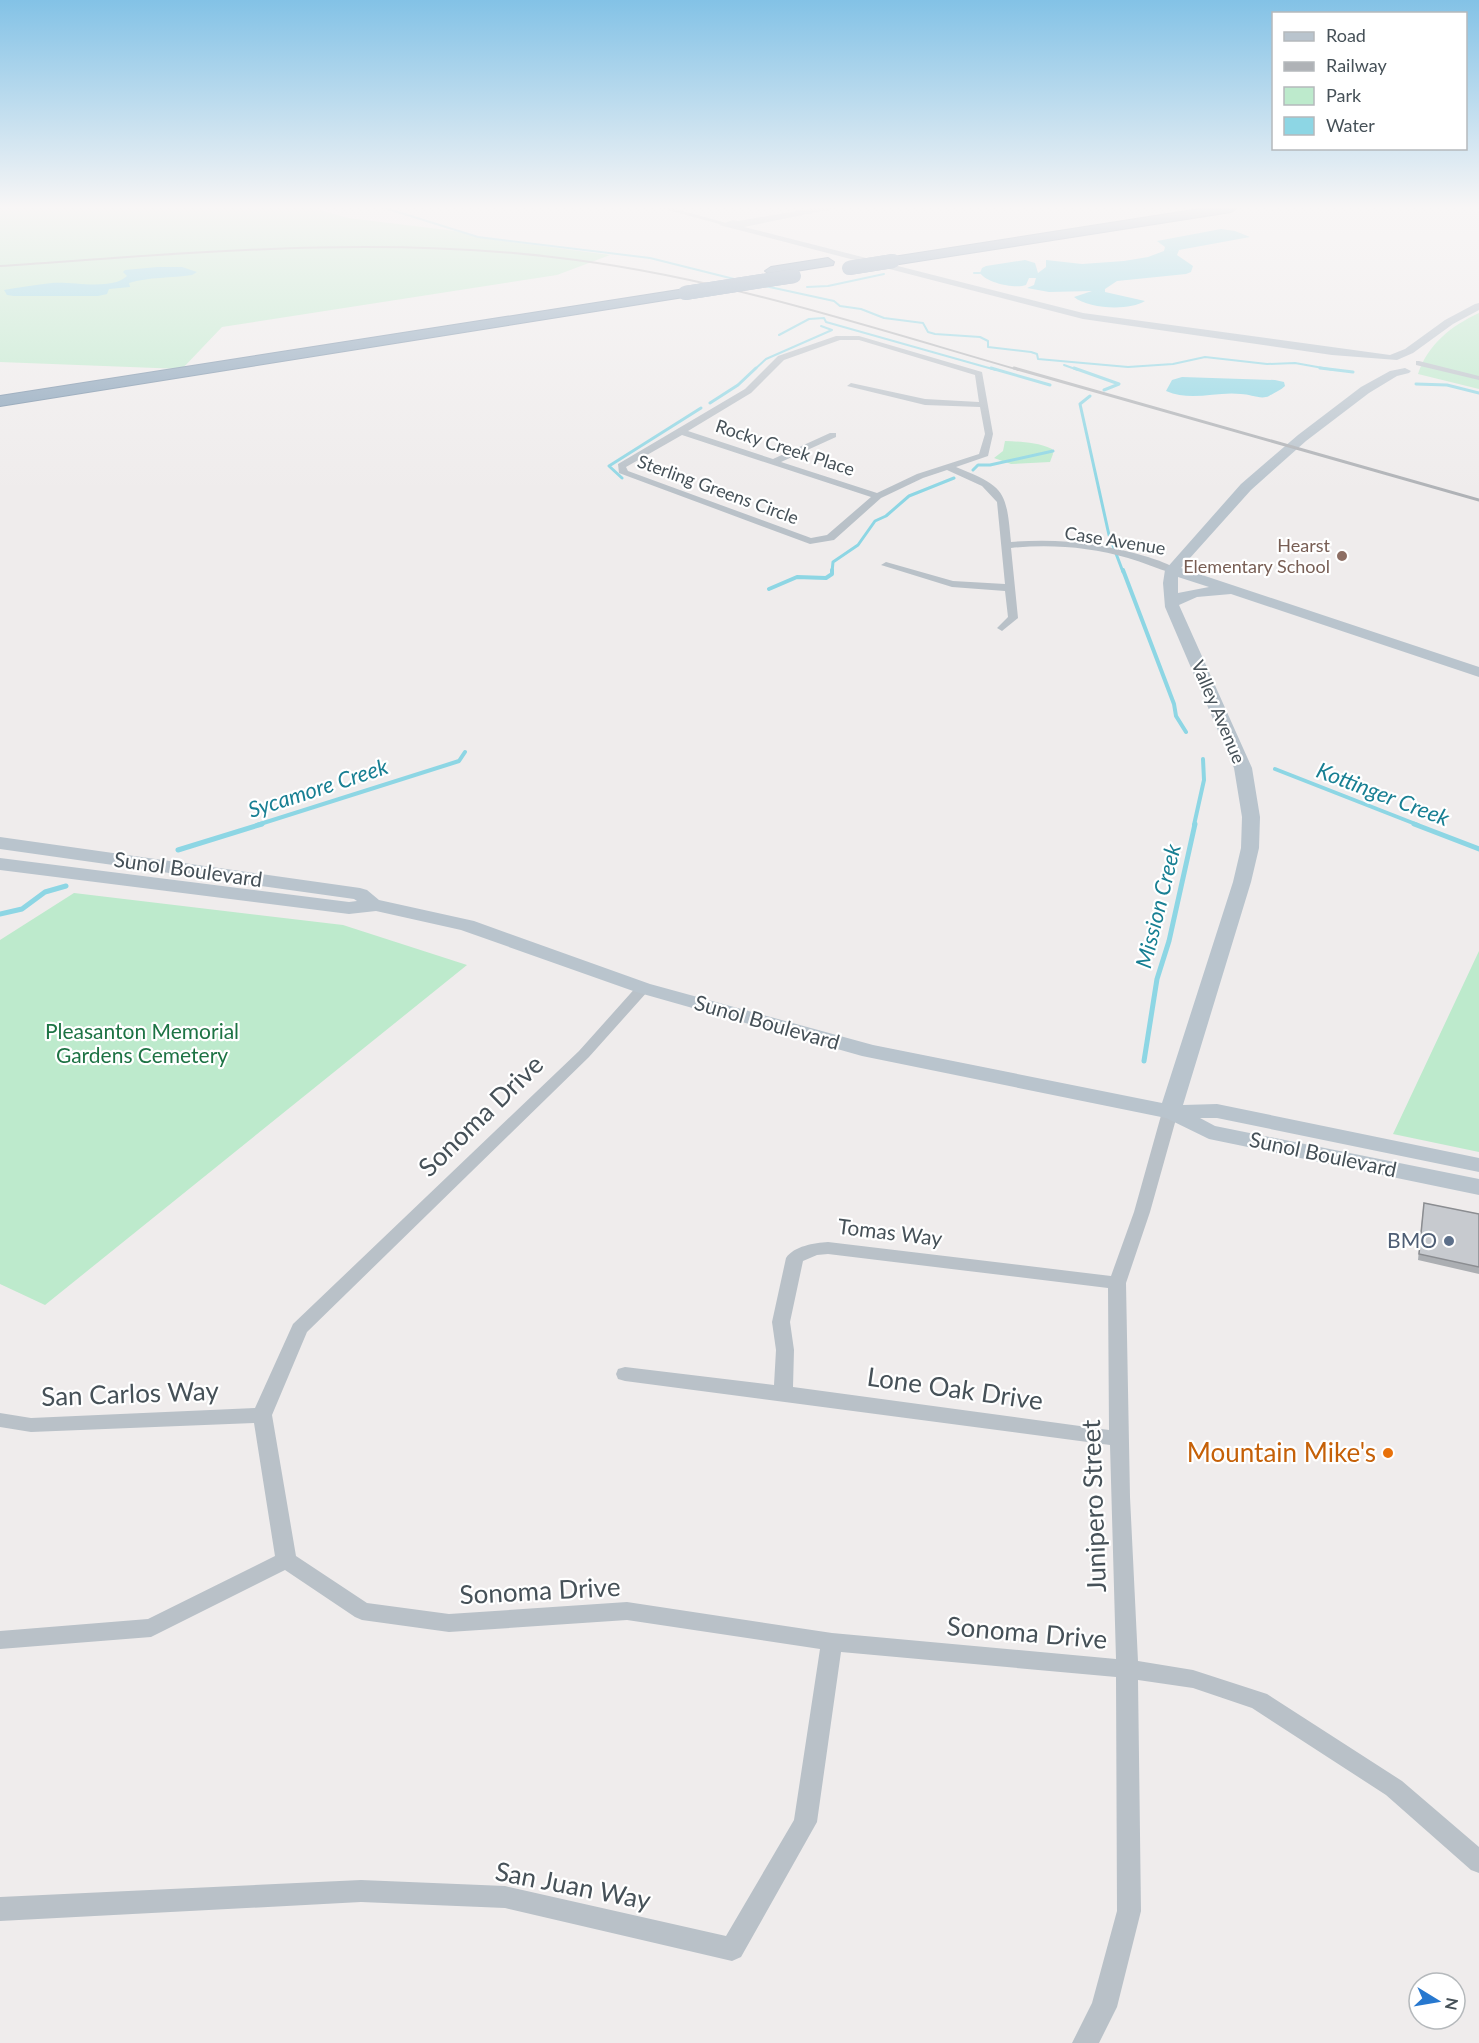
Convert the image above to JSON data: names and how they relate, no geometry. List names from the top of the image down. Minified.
{"streets":{"street":["Rocky Creek Place","Sterling Greens Circle","Case Avenue","Valley Avenue","Sunol Boulevard","Sonoma Drive","Tomas Way","Lone Oak Drive","San Carlos Way","Junipero Street","San Juan Way"]},"crossings":[["Rocky Creek Place","Sterling Greens Circle"],["Case Avenue","Valley Avenue"],["Valley Avenue","Sunol Boulevard"],["Valley Avenue","Junipero Street"],["Sunol Boulevard","Sonoma Drive"],["Sunol Boulevard","Junipero Street"],["Sonoma Drive","San Carlos Way"],["Sonoma Drive","Junipero Street"],["Sonoma Drive","San Juan Way"],["Tomas Way","Lone Oak Drive"],["Tomas Way","Junipero Street"],["Lone Oak Drive","Junipero Street"]],"water":["Sycamore Creek","Kottinger Creek","Mission Creek"],"parks":["Pleasanton Memorial Gardens Cemetery"],"places":["Hearst Elementary School","BMO","Mountain Mike's"],"legend":["Road","Railway","Park","Water"],"north":"right"}
